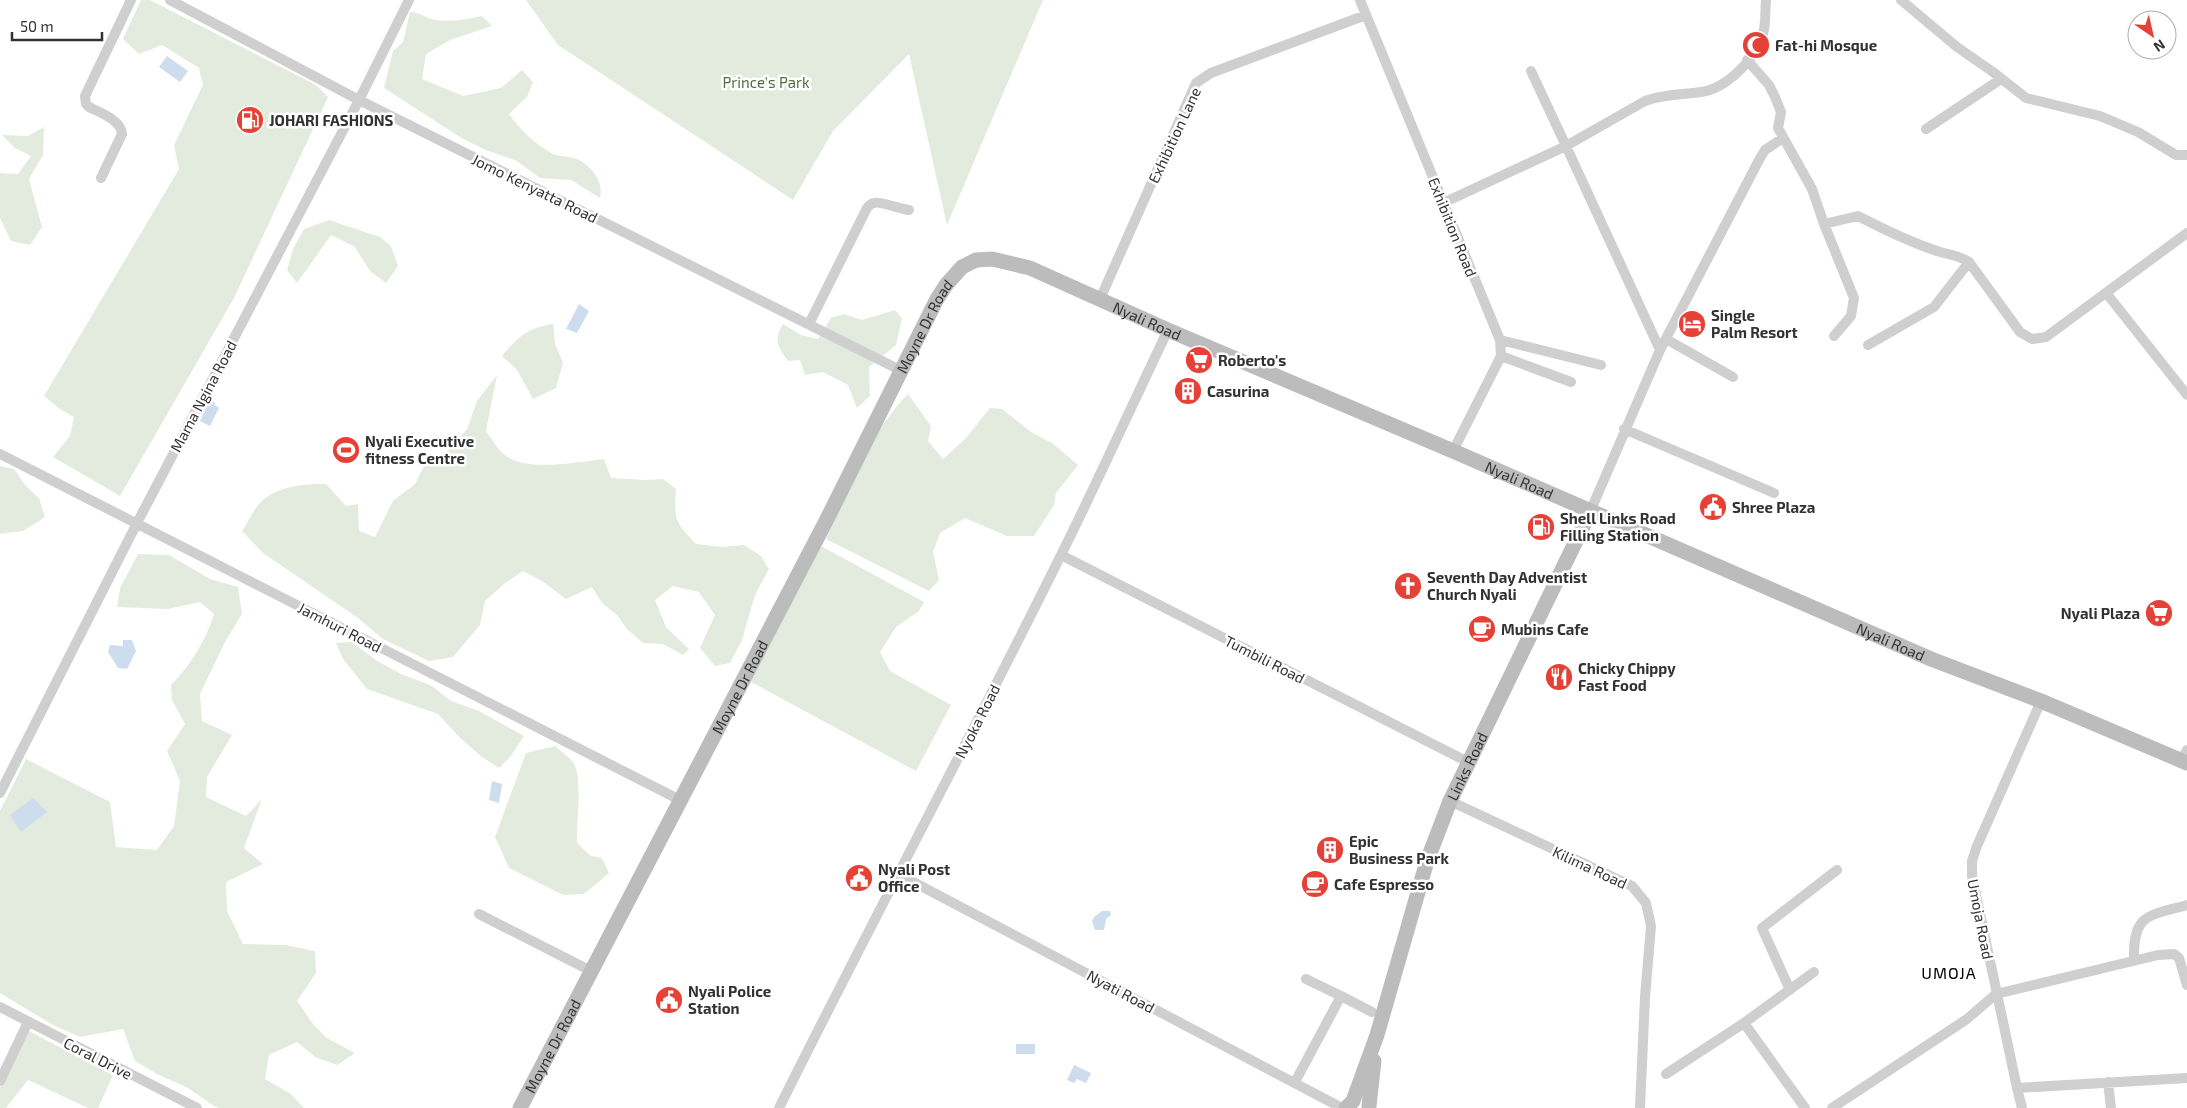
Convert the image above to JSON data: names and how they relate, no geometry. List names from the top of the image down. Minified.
{"streets":{"main road":["Nyali Road","Moyne Dr Road","Links Road"],"street":["Exhibition Lane","Jomo Kenyatta Road","Exhibition Road","Mama Ngina Road","Jamhuri Road","Tumbili Road","Nyoka Road","Kilima Road","Umoja Road","Nyati Road","Coral Drive"]},"crossings":[["Exhibition Lane","Exhibition Road"],["Exhibition Lane","Nyali Road"],["Jomo Kenyatta Road","Moyne Dr Road"],["Jomo Kenyatta Road","Mama Ngina Road"],["Nyali Road","Moyne Dr Road"],["Nyali Road","Nyoka Road"],["Nyali Road","Links Road"],["Nyali Road","Umoja Road"],["Moyne Dr Road","Jamhuri Road"],["Mama Ngina Road","Jamhuri Road"],["Tumbili Road","Nyoka Road"],["Tumbili Road","Links Road"],["Nyoka Road","Nyati Road"],["Links Road","Kilima Road"],["Links Road","Nyati Road"]],"districts":["UMOJA"],"parks":["Prince's Park"],"places":{"mosque":["Fat-hi Mosque"],"fuel station":["JOHARI FASHIONS","Shell Links Road Filling Station"],"hotel":["Single Palm Resort"],"supermarket":["Roberto's","Nyali Plaza"],"building":["Casurina","Epic Business Park"],"sports":["Nyali Executive fitness Centre"],"public building":["Shree Plaza","Nyali Post Office","Nyali Police Station"],"church":["Seventh Day Adventist Church Nyali"],"cafe":["Mubins Cafe","Cafe Espresso"],"restaurant":["Chicky Chippy Fast Food"]},"scale_bar":"50 m","north":"bottom right"}
